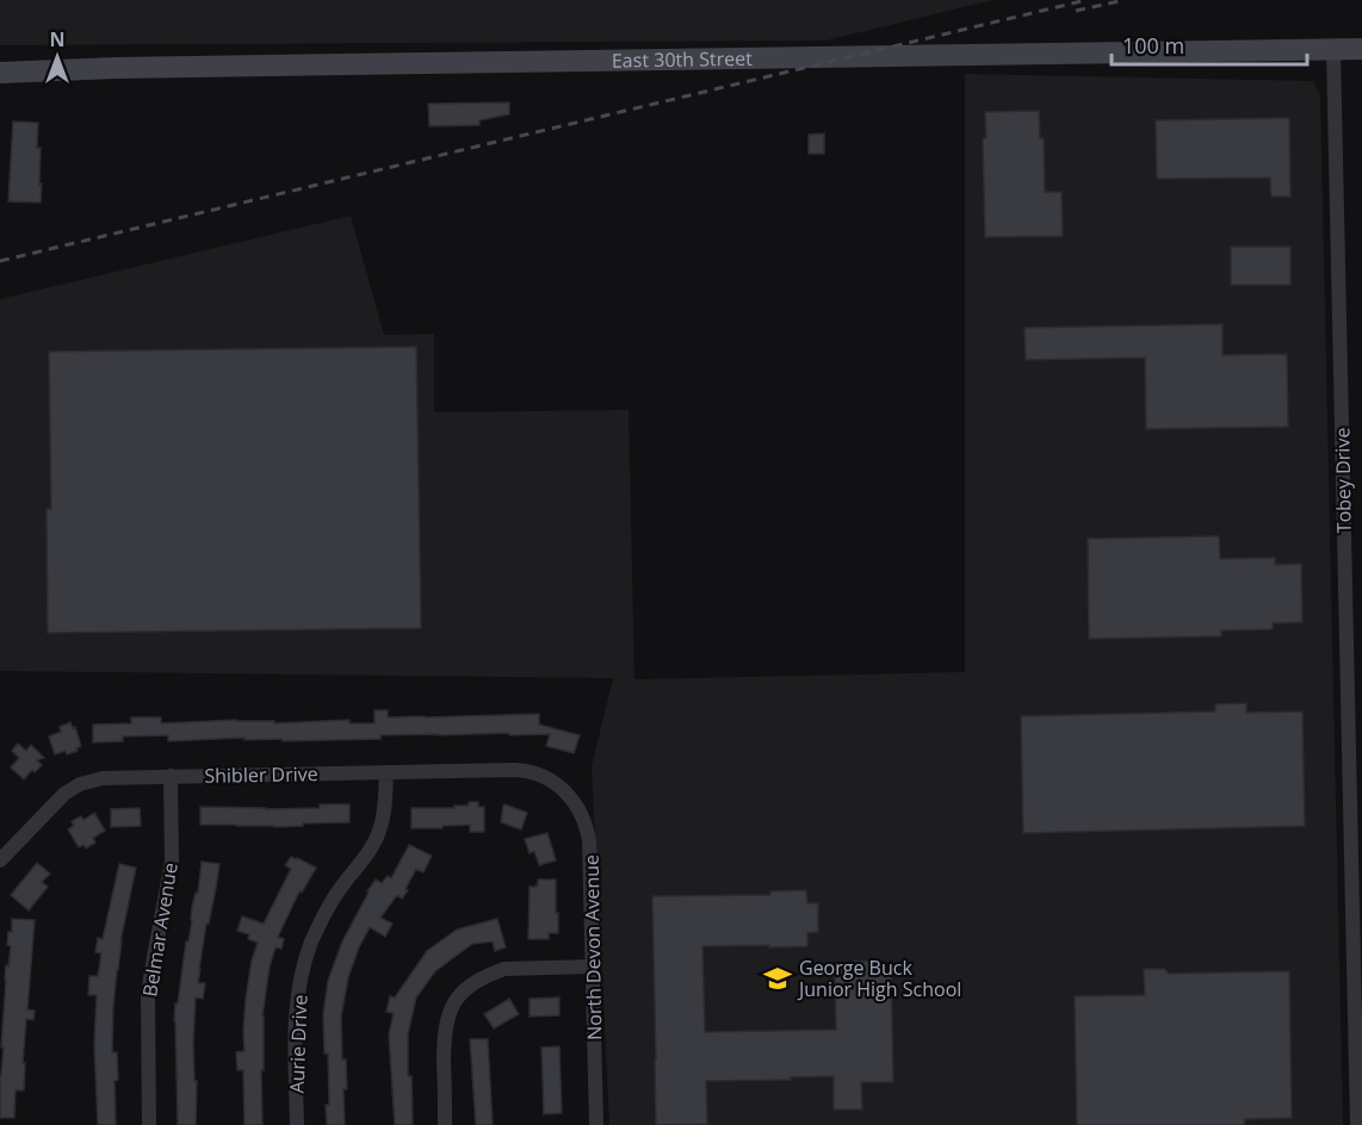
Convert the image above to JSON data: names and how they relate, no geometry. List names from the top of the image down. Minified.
{"streets":{"main road":["East 30th Street"],"street":["Tobey Drive","Shibler Drive","Belmar Avenue","North Devon Avenue","Aurie Drive"]},"crossings":[["East 30th Street","Tobey Drive"],["Shibler Drive","Belmar Avenue"],["Shibler Drive","North Devon Avenue"],["Shibler Drive","Aurie Drive"]],"places":{"school or university":["George Buck Junior High School"]},"scale_bar":"100 m","north":"top"}
